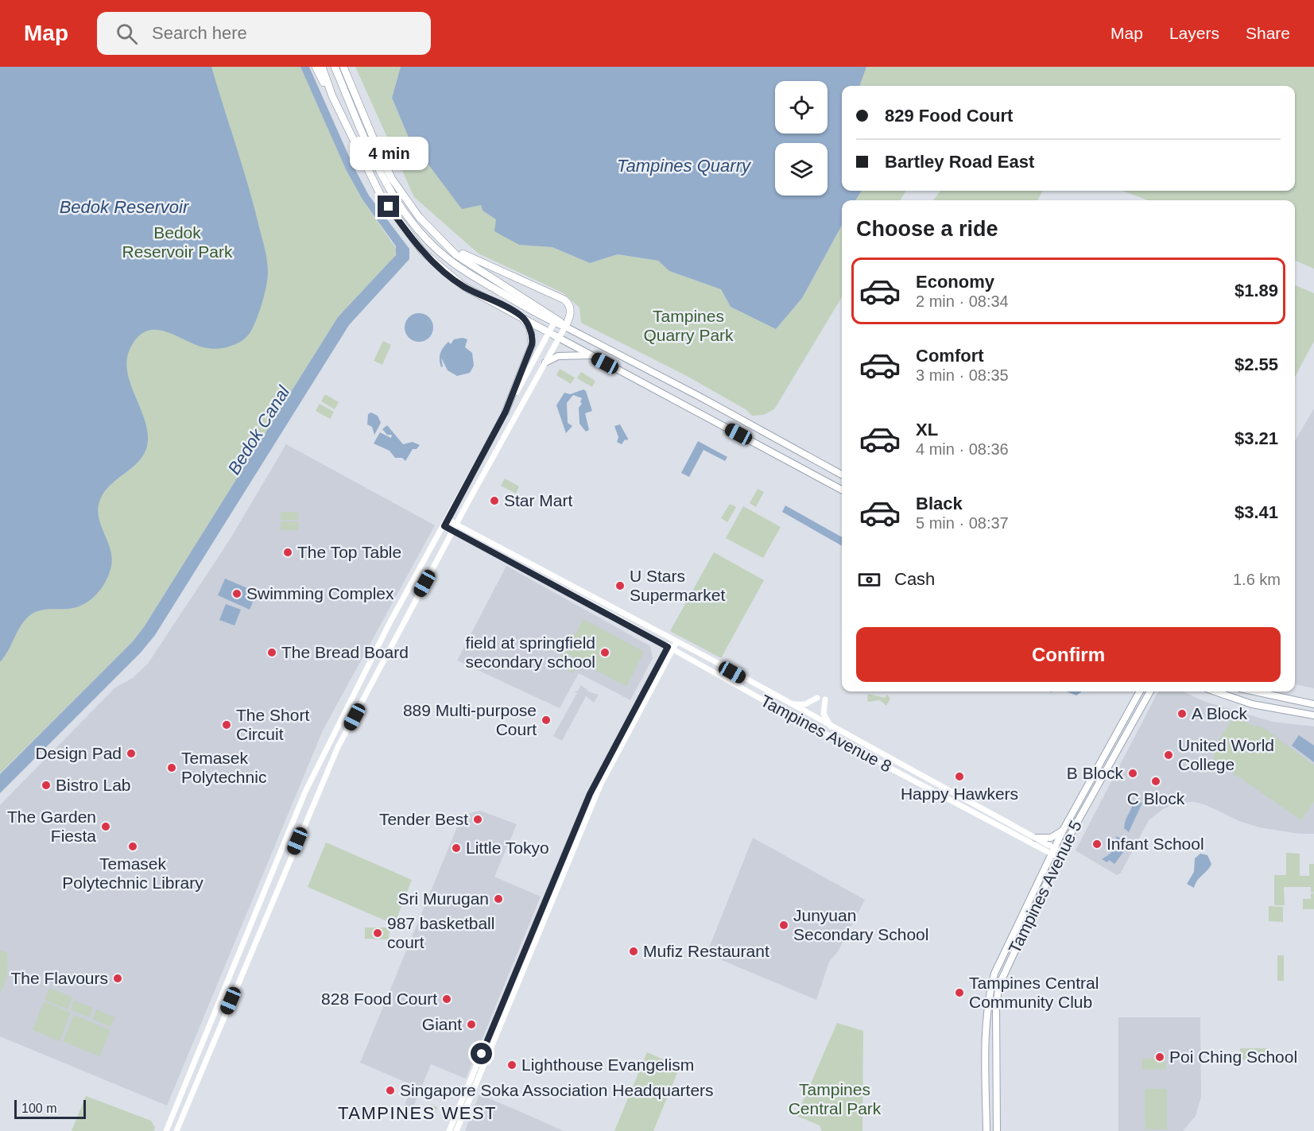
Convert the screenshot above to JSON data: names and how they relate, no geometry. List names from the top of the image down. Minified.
{"streets":{"main road":["Tampines Avenue 5"],"street":["Tampines Avenue 8"]},"crossings":[["Tampines Avenue 8","Tampines Avenue 5"]],"districts":["TAMPINES WEST"],"water":["Tampines Quarry","Bedok Reservoir","Bedok Canal"],"parks":["Bedok Reservoir Park","Tampines Quarry Park","Tampines Central Park"],"places":["Star Mart","The Top Table","U Stars Supermarket","Swimming Complex","The Bread Board","field at springfield secondary school","A Block","889 Multi-purpose Court","The Short Circuit","Design Pad","United World College","Temasek Polytechnic","B Block","Happy Hawkers","C Block","Bistro Lab","Tender Best","The Garden Fiesta","Infant School","Temasek Polytechnic Library","Little Tokyo","Sri Murugan","Junyuan Secondary School","987 basketball court","Mufiz Restaurant","The Flavours","Tampines Central Community Club","828 Food Court","Giant","Poi Ching School","Lighthouse Evangelism","Singapore Soka Association Headquarters"],"scale_bar":"100 m","page":{"header":"Map","search":"Search here","nav":["Map","Layers","Share"],"banner":["829 Food Court","Bartley Road East"],"bubble":"4 min","heading":"Choose a ride","list":[{"name":"Economy","note":"2 min · 08:34","value":"$1.89"},{"name":"Comfort","note":"3 min · 08:35","value":"$2.55"},{"name":"XL","note":"4 min · 08:36","value":"$3.21"},{"name":"Black","note":"5 min · 08:37","value":"$3.41"}],"pay":["Cash","1.6 km"],"buttons":"Confirm","scale":"100 m"}}
